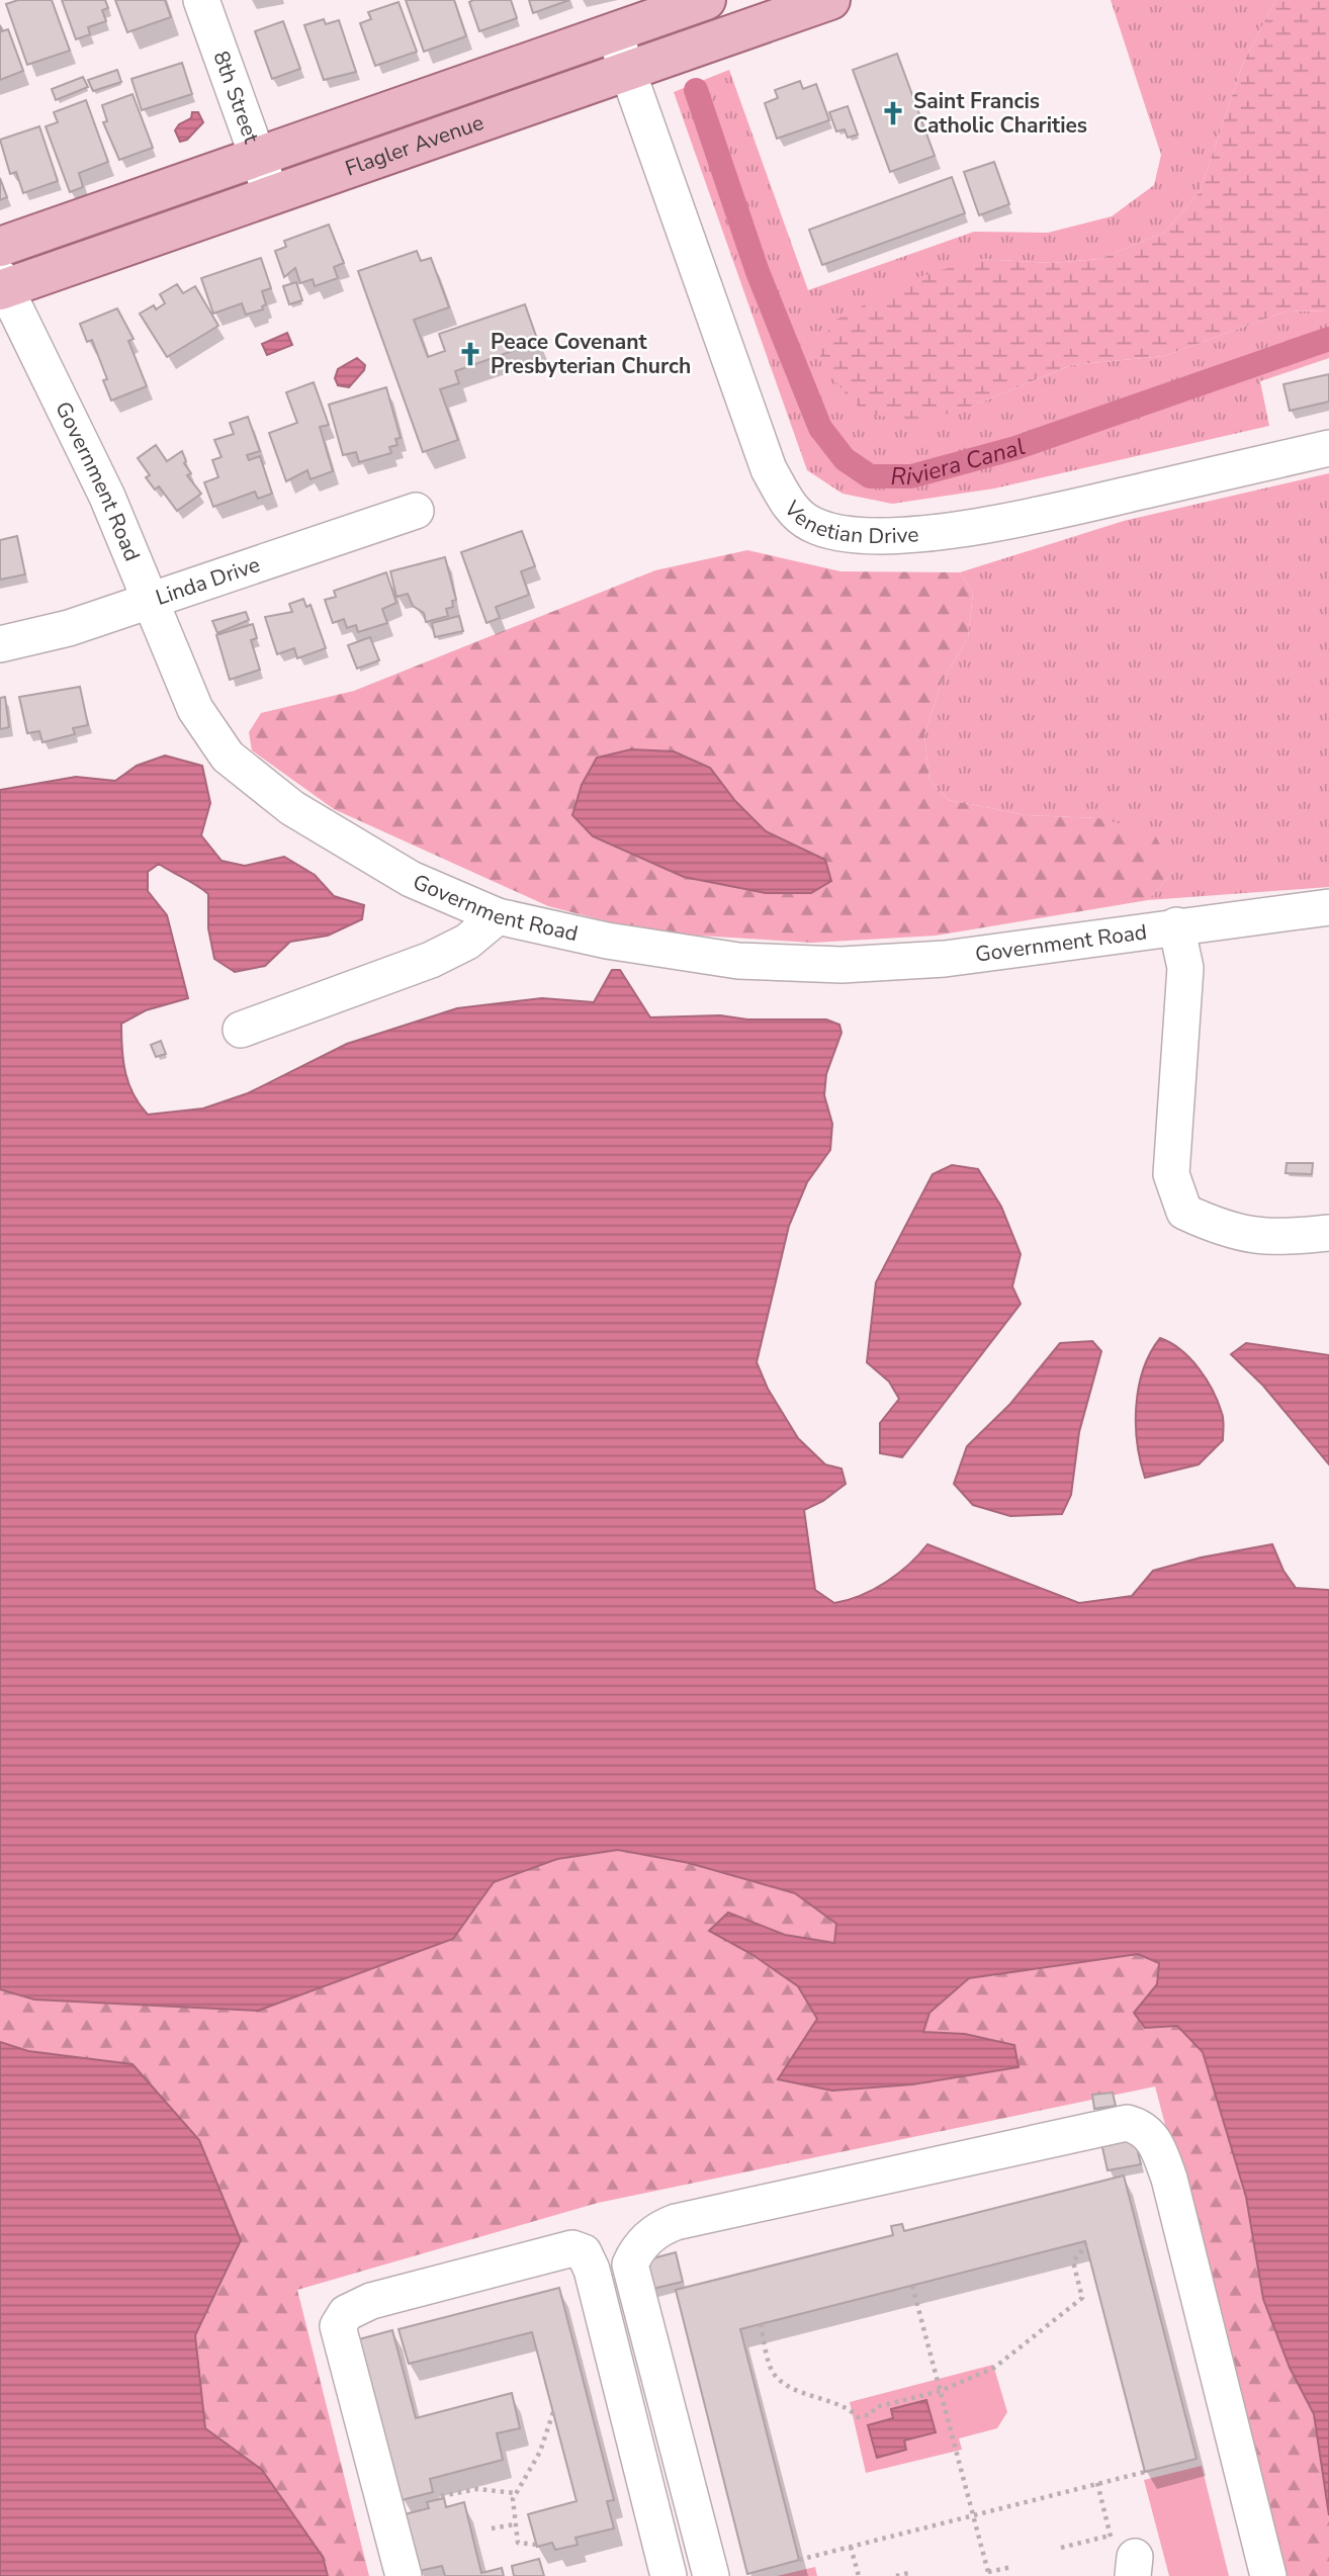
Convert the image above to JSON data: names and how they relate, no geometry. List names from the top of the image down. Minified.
{"streets":{"main road":["Flagler Avenue"],"street":["8th Street","Government Road","Venetian Drive","Linda Drive"]},"crossings":[["8th Street","Flagler Avenue"],["Flagler Avenue","Government Road"],["Flagler Avenue","Venetian Drive"],["Government Road","Linda Drive"]],"water":["Riviera Canal"],"places":{"church":["Saint Francis Catholic Charities","Peace Covenant Presbyterian Church"]}}
